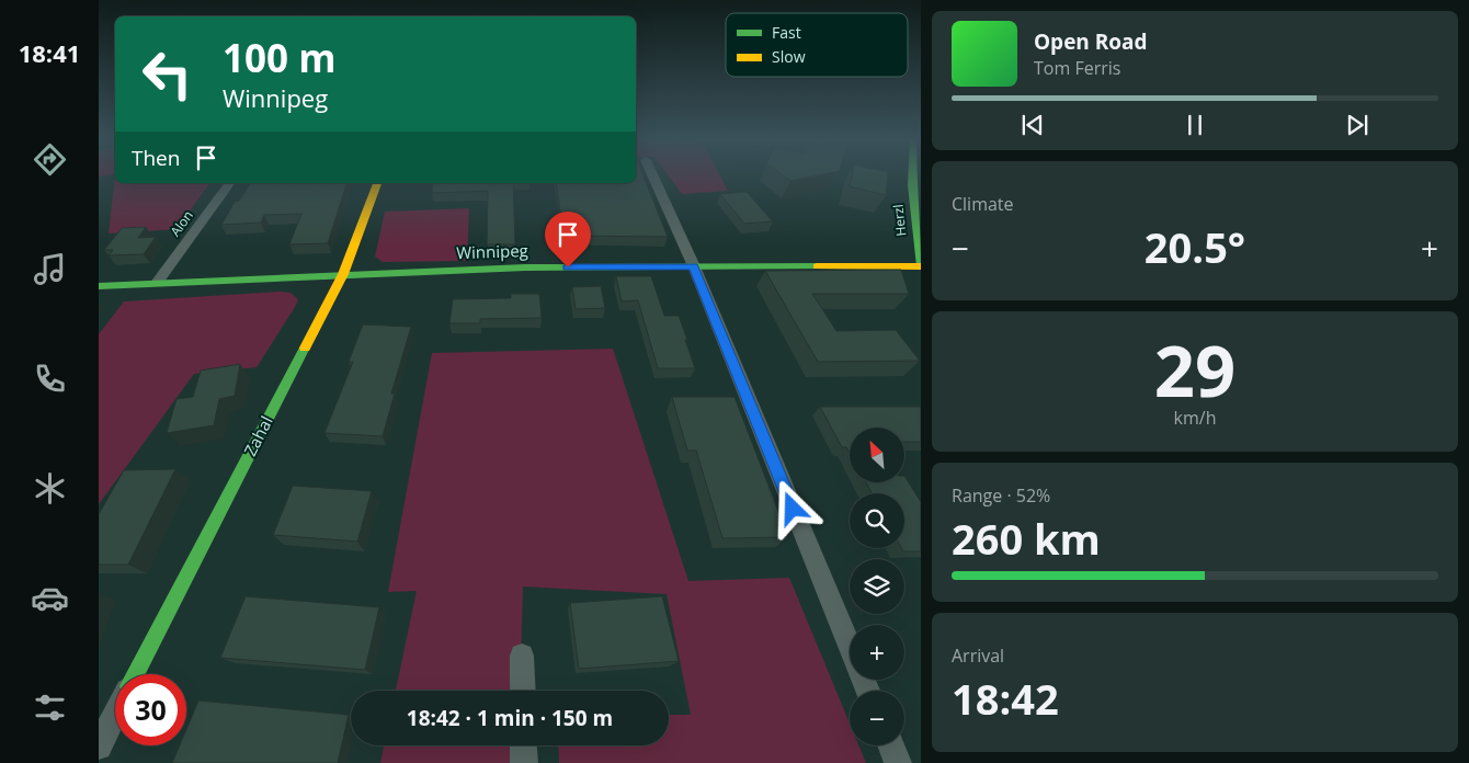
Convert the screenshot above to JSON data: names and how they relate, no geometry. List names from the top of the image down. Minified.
{"streets":{"street":["Herzl","Alon","Winnipeg","Zahal"]},"crossings":[["Herzl","Winnipeg"],["Alon","Winnipeg"],["Winnipeg","Zahal"]],"legend":["Fast","Slow"],"north":"top left","page":{"tabs":"18:41","turn":["100 m","Winnipeg"],"song":["Open Road","Tom Ferris"],"then":"Then","tile":["Climate",["29","km/h"],["Range · 52%","260 km"],["Arrival","18:42"]],"heat":["−","20.5°","+"],"map_buttons":["+","−"],"limit":"30","trip":"18:42 · 1 min · 150 m"}}
